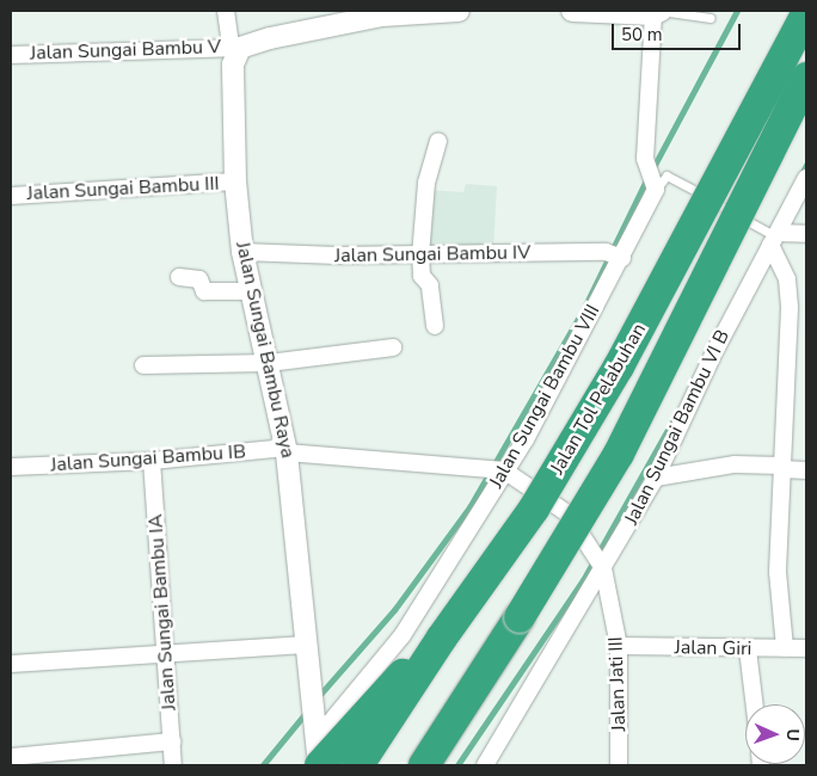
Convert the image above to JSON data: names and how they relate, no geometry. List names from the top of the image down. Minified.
{"streets":{"highway":["Jalan Tol Pelabuhan"],"street":["Jalan Sungai Bambu V","Jalan Sungai Bambu III","Jalan Sungai Bambu IV","Jalan Sungai Bambu Raya","Jalan Sungai Bambu VIII","Jalan Sungai Bambu VI B","Jalan Sungai Bambu IB","Jalan Sungai Bambu IA","Jalan Giri","Jalan Jati III"]},"crossings":[["Jalan Sungai Bambu V","Jalan Sungai Bambu Raya"],["Jalan Sungai Bambu III","Jalan Sungai Bambu Raya"],["Jalan Sungai Bambu IV","Jalan Sungai Bambu Raya"],["Jalan Sungai Bambu IV","Jalan Sungai Bambu VIII"],["Jalan Sungai Bambu Raya","Jalan Sungai Bambu VIII"],["Jalan Sungai Bambu Raya","Jalan Sungai Bambu IB"],["Jalan Sungai Bambu VIII","Jalan Sungai Bambu IB"],["Jalan Sungai Bambu VI B","Jalan Jati III"],["Jalan Sungai Bambu IB","Jalan Sungai Bambu IA"],["Jalan Giri","Jalan Jati III"]],"scale_bar":"50 m","north":"right"}
